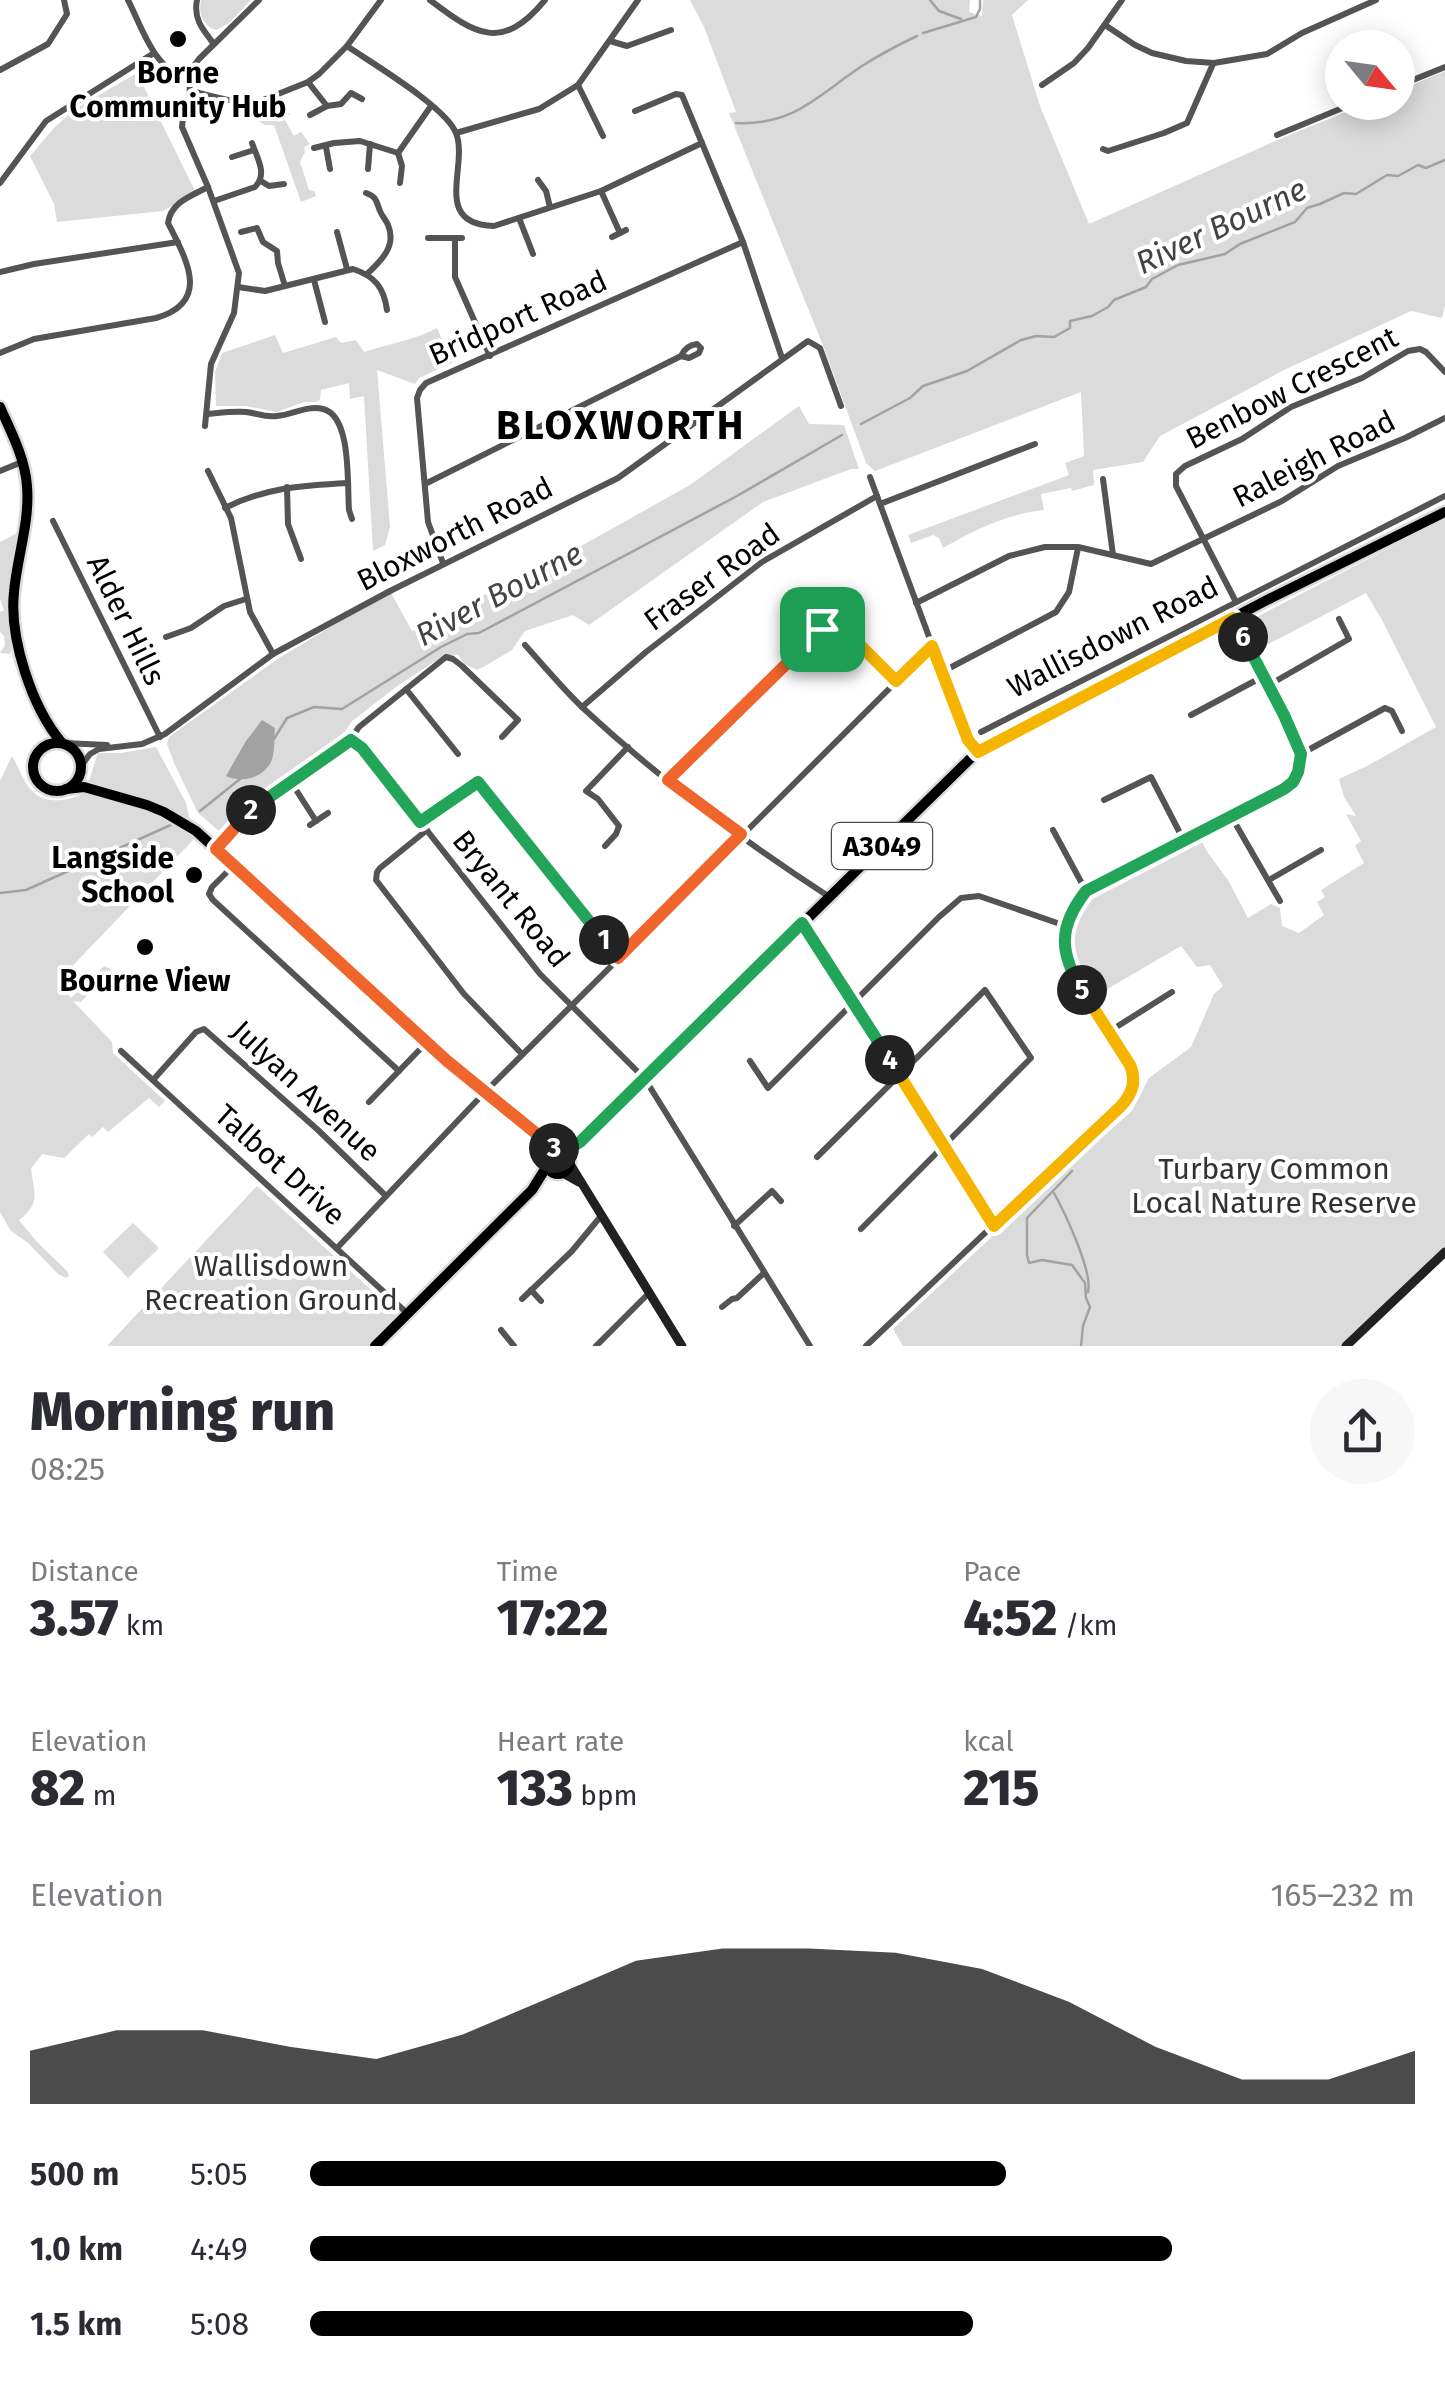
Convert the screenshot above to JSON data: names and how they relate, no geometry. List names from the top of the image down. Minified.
{"streets":{"main road":["Wallisdown Road","A3049"],"street":["Bridport Road","Benbow Crescent","Raleigh Road","Bloxworth Road","Fraser Road","Alder Hills","Bryant Road","Julyan Avenue","Talbot Drive"]},"crossings":[["Bridport Road","Bloxworth Road"],["Benbow Crescent","Raleigh Road"],["Benbow Crescent","Wallisdown Road"],["Bloxworth Road","Alder Hills"],["Wallisdown Road","Bryant Road"],["Wallisdown Road","Talbot Drive"],["Julyan Avenue","Talbot Drive"]],"districts":["BLOXWORTH"],"water":["River Bourne"],"parks":["Turbary Common Local Nature Reserve","Wallisdown Recreation Ground"],"places":["Borne Community Hub","Langside School","Bourne View"],"north":"bottom right","page":{"pins":["6","2","1","5","4","3"],"heading":["Morning run","08:25"],"stats":[["Distance","3.57 km"],["Time","17:22"],["Pace","4:52 /km"],["Elevation","82 m"],["Heart rate","133 bpm"],["kcal","215"]],"chart":["Elevation","165–232 m"],"list":[{"name":"500 m","note":"5:05"},{"name":"1.0 km","note":"4:49"},{"name":"1.5 km","note":"5:08"}]}}
